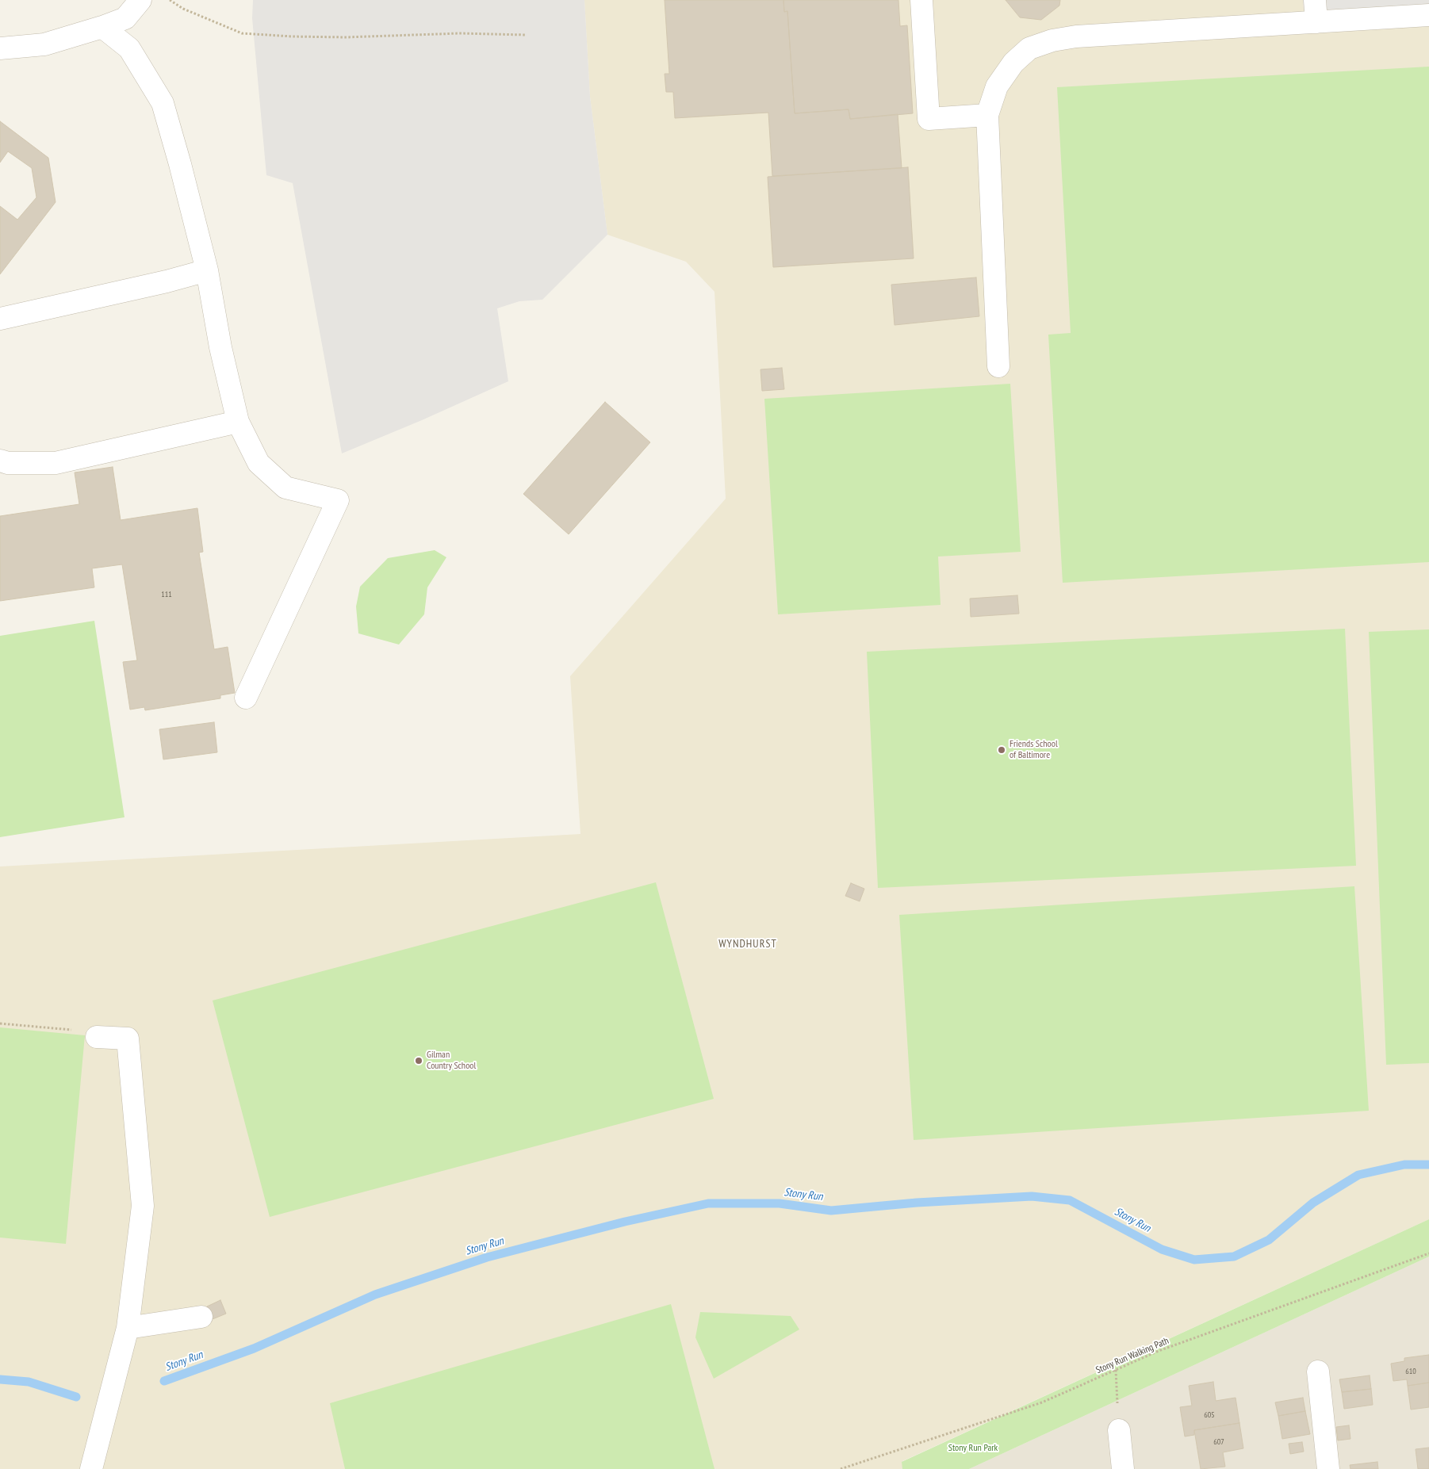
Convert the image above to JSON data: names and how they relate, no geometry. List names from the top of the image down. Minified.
{"streets":{"path":["Stony Run Walking Path"]},"districts":["WYNDHURST"],"water":["Stony Run"],"parks":["Stony Run Park"],"places":["Friends School of Baltimore","Gilman Country School"],"house_numbers":["111","610","605","607"]}
